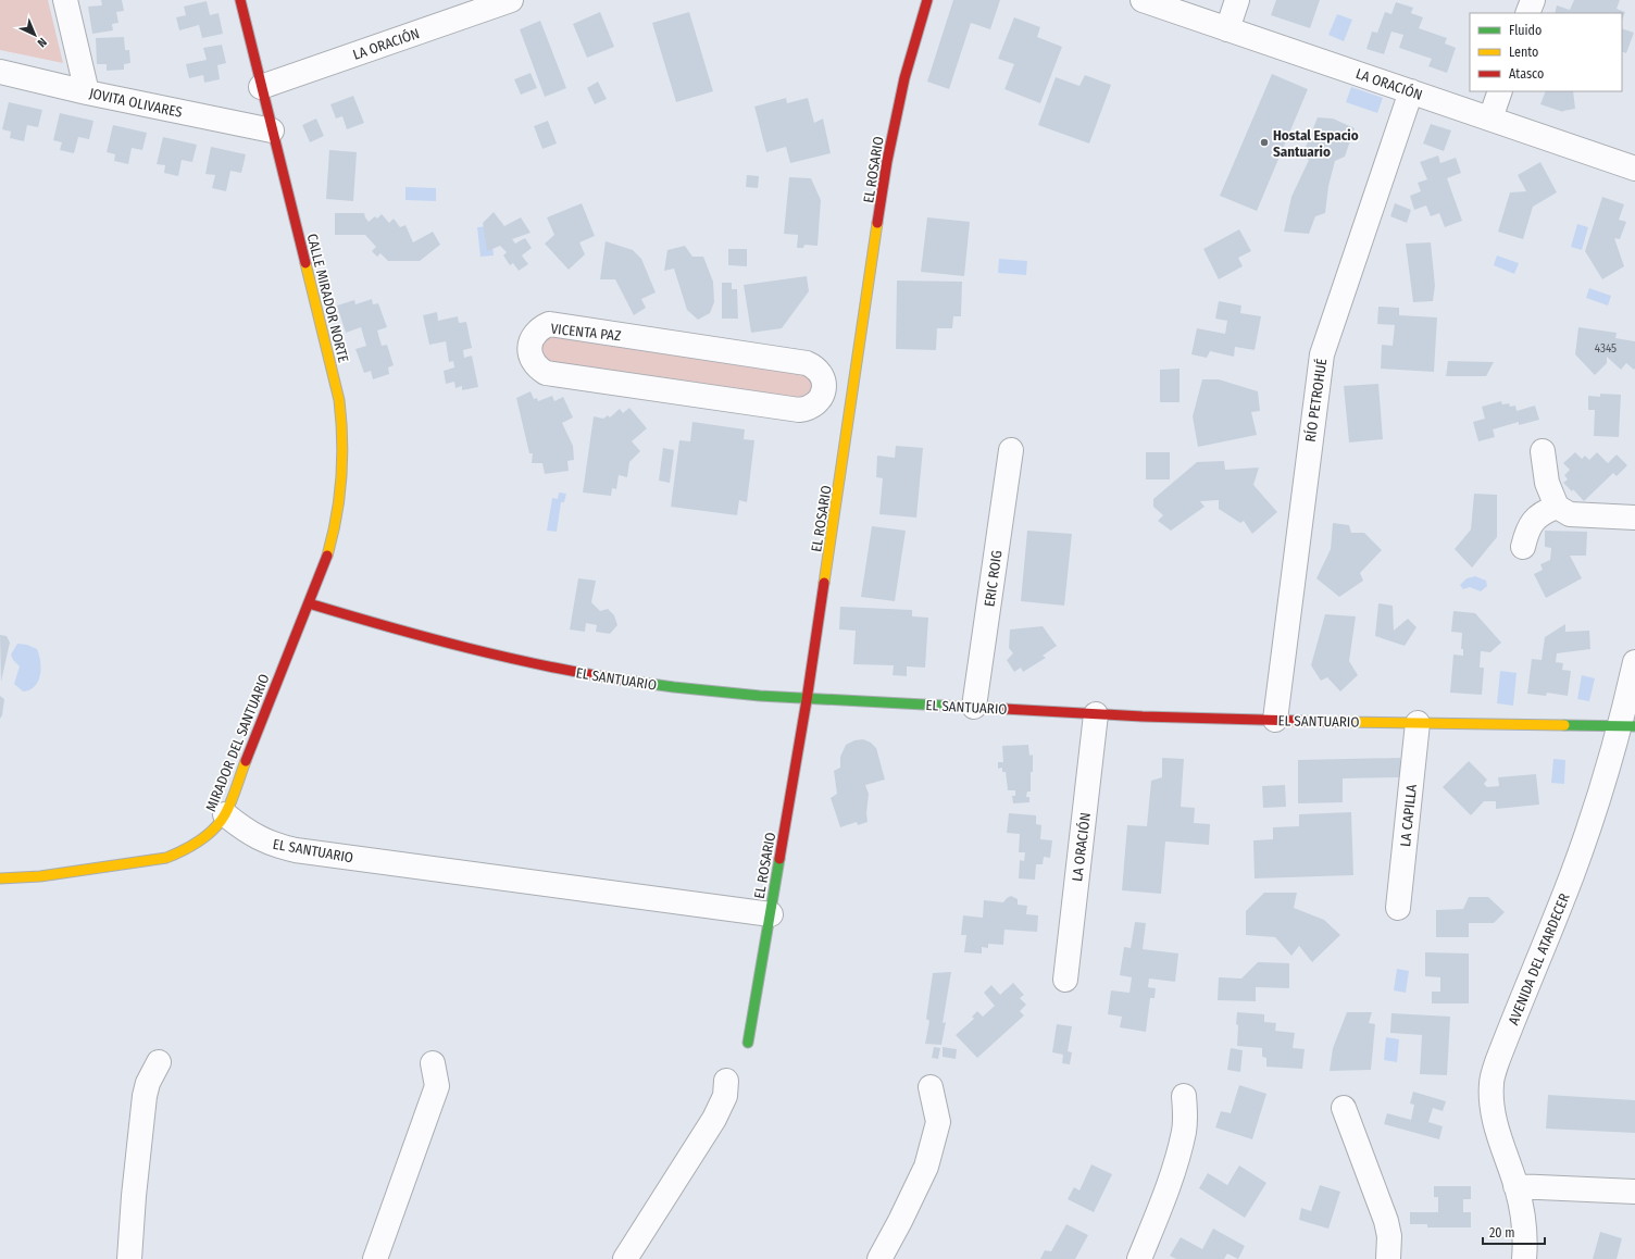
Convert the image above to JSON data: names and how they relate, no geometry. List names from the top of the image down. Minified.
{"streets":{"street":["LA ORACIÓN","JOVITA OLIVARES","EL ROSARIO","CALLE MIRADOR NORTE","VICENTA PAZ","RÍO PETROHUÉ","ERIC ROIG","EL SANTUARIO","MIRADOR DEL SANTUARIO","LA CAPILLA","AVENIDA DEL ATARDECER"]},"crossings":[["LA ORACIÓN","CALLE MIRADOR NORTE"],["LA ORACIÓN","RÍO PETROHUÉ"],["LA ORACIÓN","EL SANTUARIO"],["JOVITA OLIVARES","CALLE MIRADOR NORTE"],["EL ROSARIO","EL SANTUARIO"],["CALLE MIRADOR NORTE","EL SANTUARIO"],["CALLE MIRADOR NORTE","MIRADOR DEL SANTUARIO"],["RÍO PETROHUÉ","EL SANTUARIO"],["ERIC ROIG","EL SANTUARIO"],["EL SANTUARIO","MIRADOR DEL SANTUARIO"],["EL SANTUARIO","LA CAPILLA"],["EL SANTUARIO","AVENIDA DEL ATARDECER"]],"places":["Hostal Espacio Santuario"],"house_numbers":["4345"],"legend":["Fluido","Lento","Atasco"],"scale_bar":"20 m","north":"bottom right"}
